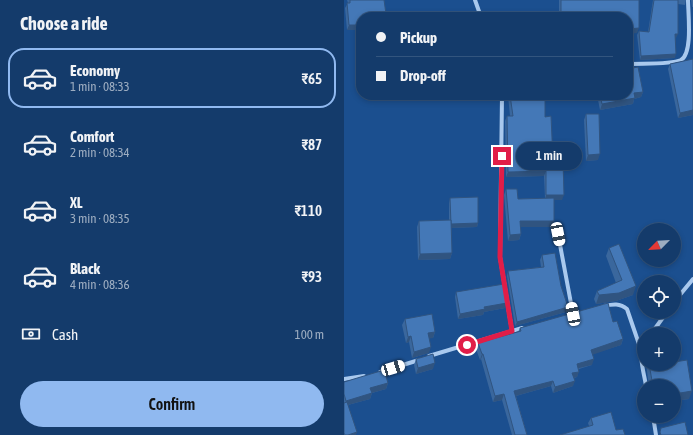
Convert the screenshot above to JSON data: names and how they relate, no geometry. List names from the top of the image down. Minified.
{"north":"bottom left","page":{"heading":"Choose a ride","banner":["Pickup","Drop-off"],"list":[{"name":"Economy","note":"1 min · 08:33","value":"₹65"},{"name":"Comfort","note":"2 min · 08:34","value":"₹87"},{"name":"XL","note":"3 min · 08:35","value":"₹110"},{"name":"Black","note":"4 min · 08:36","value":"₹93"}],"bubble":"1 min","map_buttons":["+","−"],"pay":["Cash","100 m"],"buttons":"Confirm"}}
